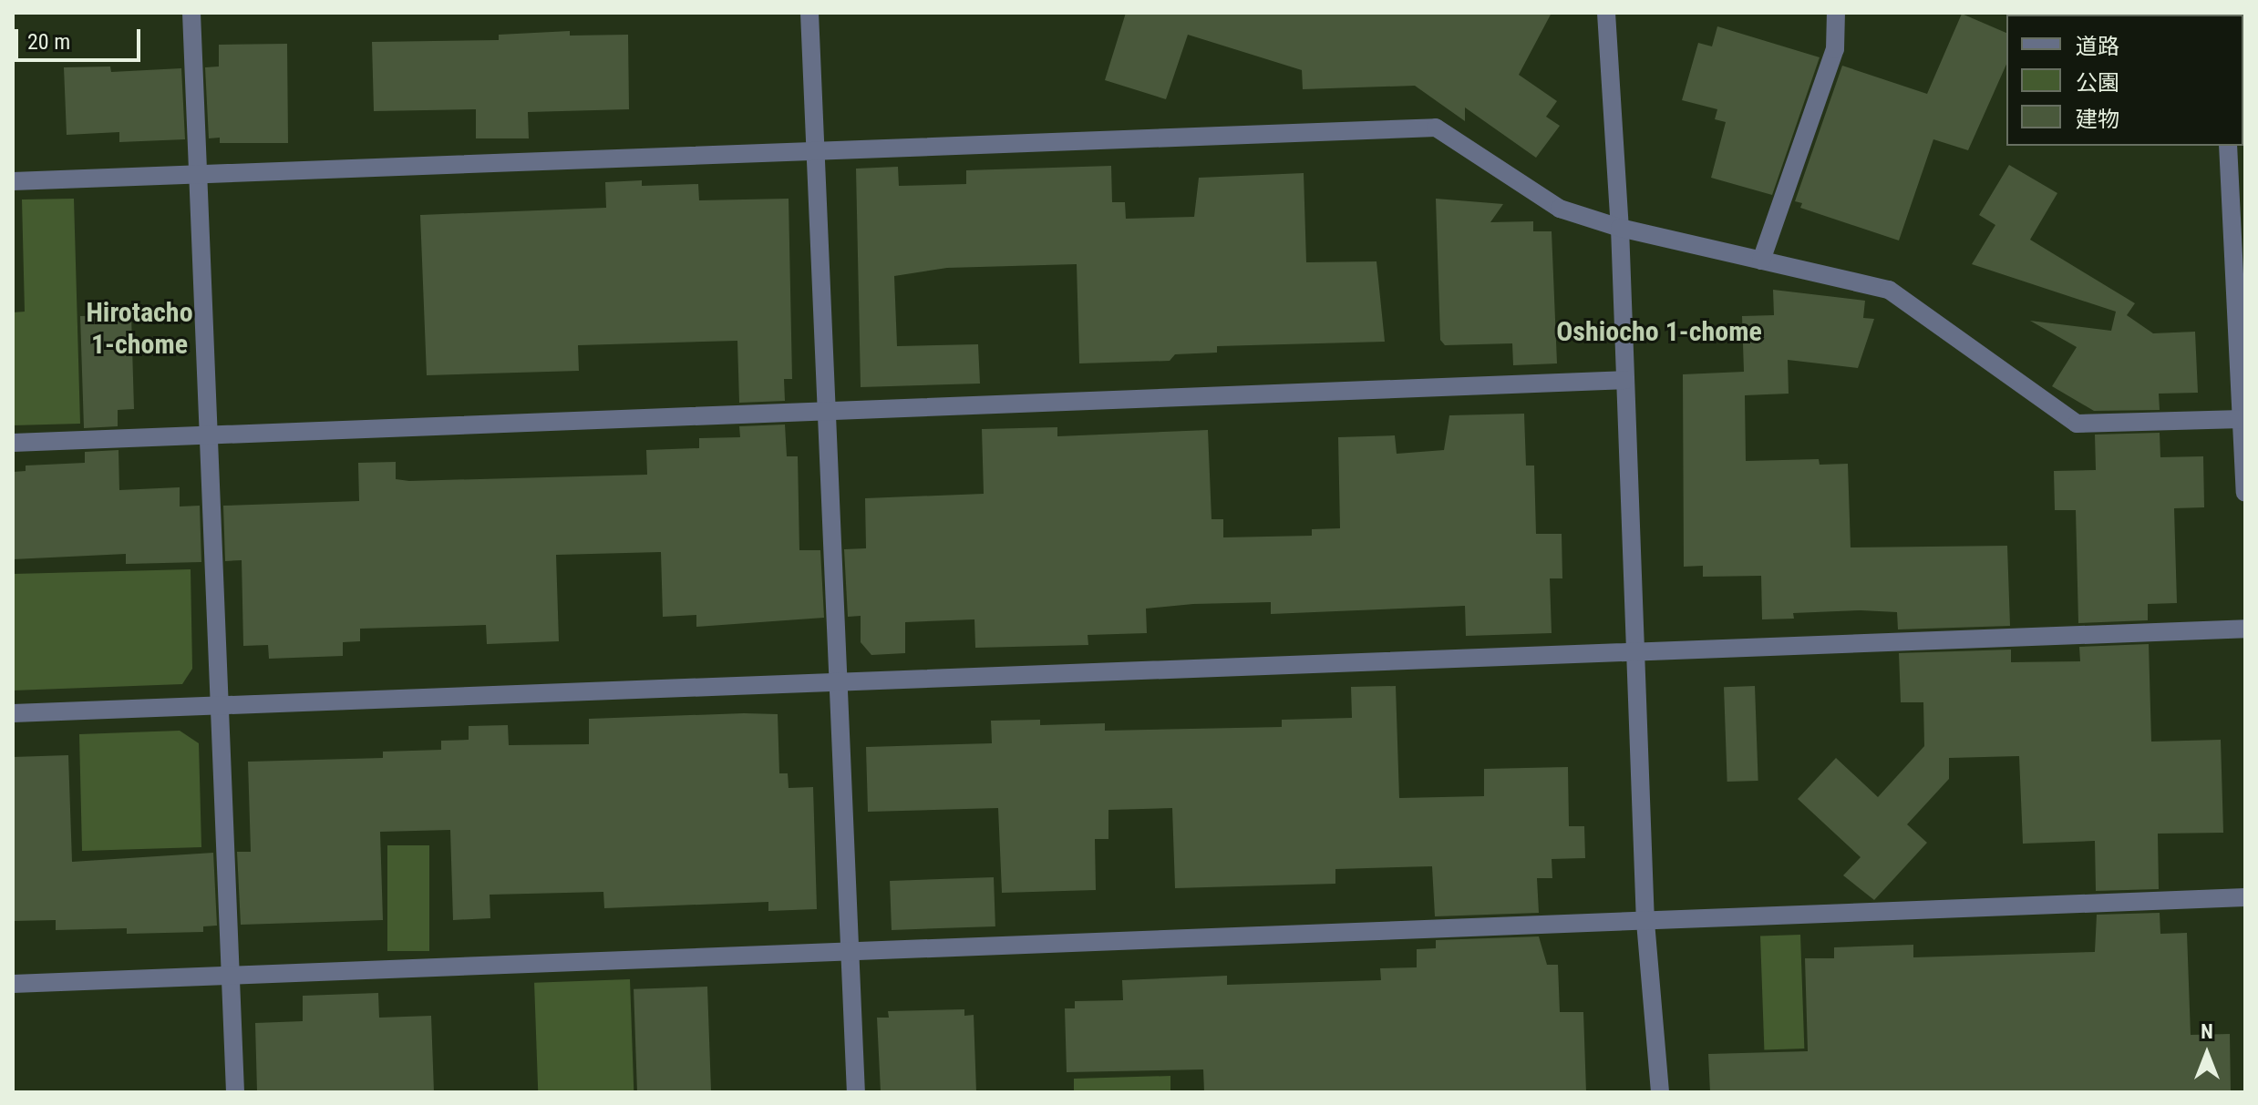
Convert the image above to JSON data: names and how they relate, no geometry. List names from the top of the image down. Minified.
{"districts":["Hirotacho 1-chome","Oshiocho 1-chome"],"legend":["道路","公園","建物"],"scale_bar":"20 m","north":"top"}
